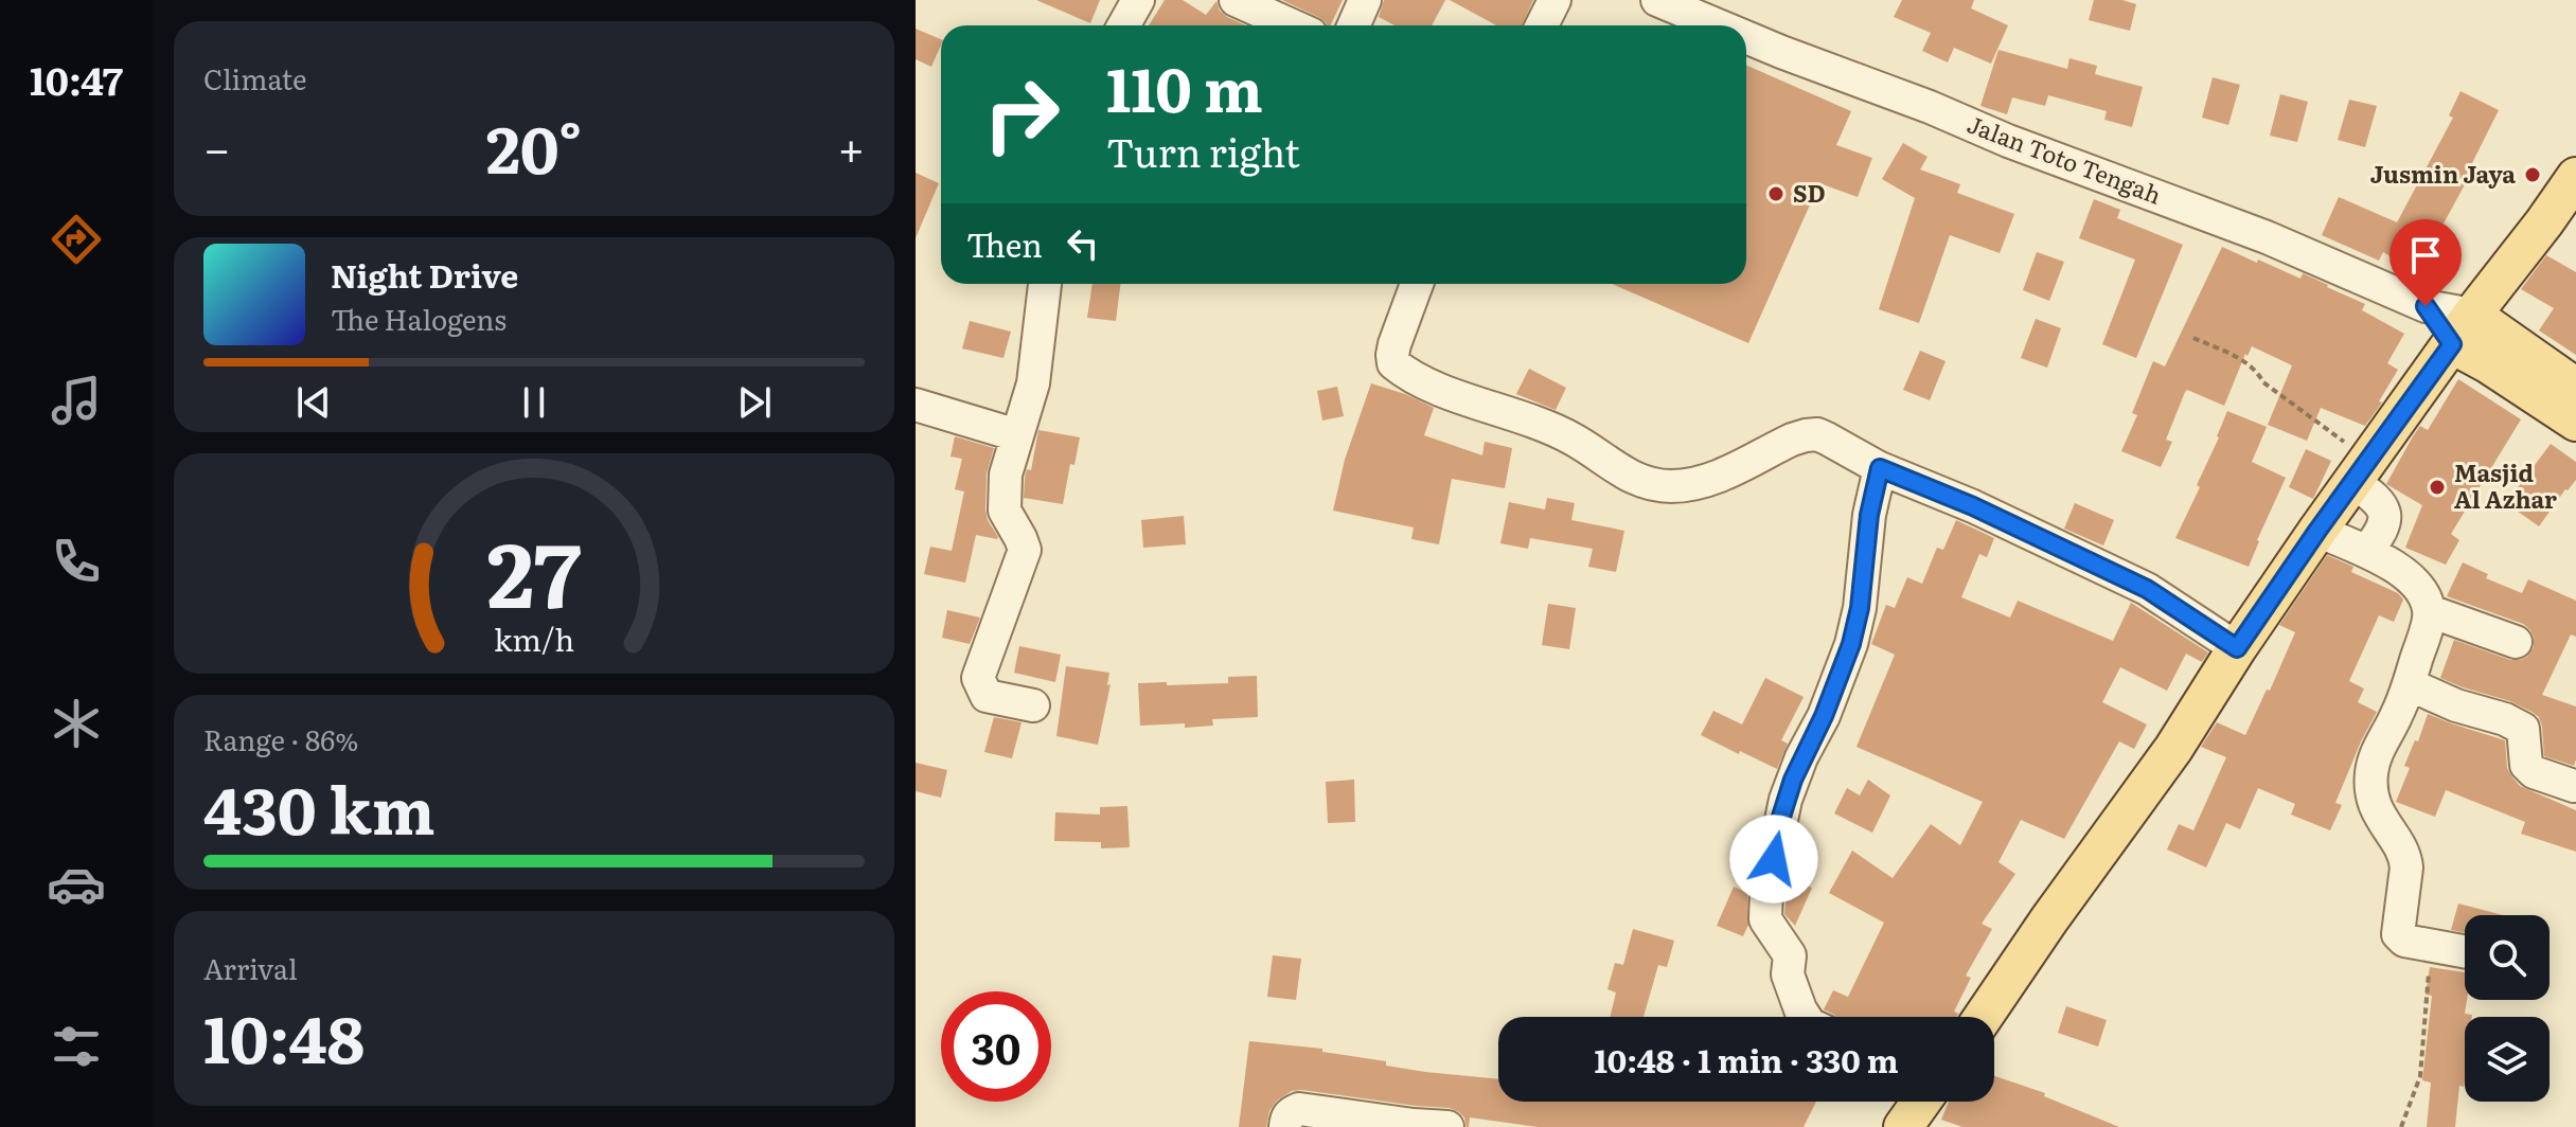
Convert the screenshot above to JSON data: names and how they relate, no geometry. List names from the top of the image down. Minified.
{"streets":{"street":["Jalan Toto Tengah"]},"places":["Jusmin Jaya","SD","Masjid Al Azhar"],"page":{"tabs":"10:47","tile":["Climate",["Range · 86%","430 km"],["Arrival","10:48"]],"turn":["110 m","Turn right"],"heat":["−","20°","+"],"then":"Then","song":["Night Drive","The Halogens"],"limit":"30","trip":"10:48 · 1 min · 330 m","gauge":["27","km/h"]}}
